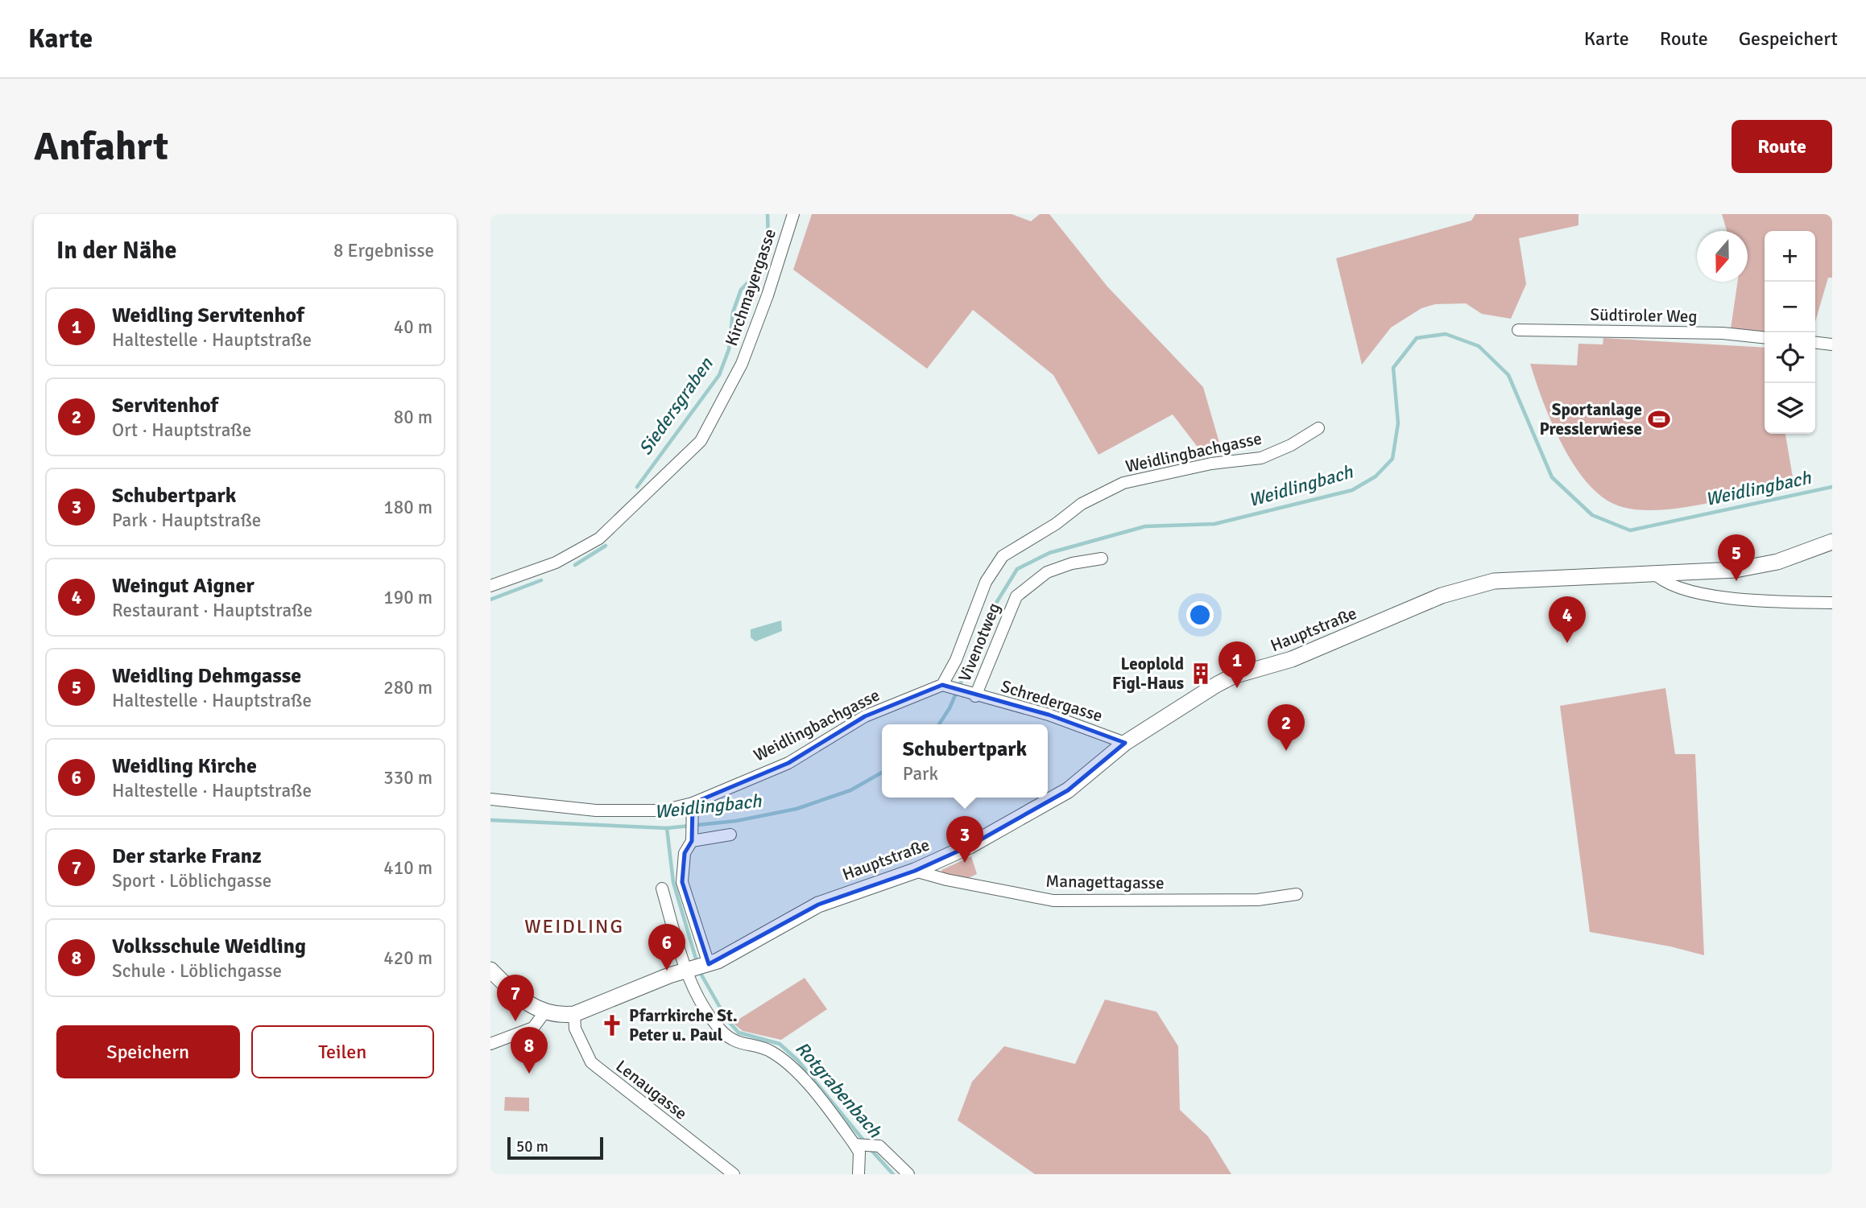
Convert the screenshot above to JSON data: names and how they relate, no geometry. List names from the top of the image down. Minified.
{"streets":{"main road":["Hauptstraße"],"street":["Kirchmayergasse","Südtiroler Weg","Weidlingbachgasse","Vivenotweg","Schredergasse","Managettagasse","Lenaugasse"]},"crossings":[["Weidlingbachgasse","Schredergasse"],["Hauptstraße","Schredergasse"],["Hauptstraße","Managettagasse"],["Hauptstraße","Lenaugasse"],["Vivenotweg","Schredergasse"]],"districts":["WEIDLING"],"water":["Siedersgraben","Weidlingbach","Rotgrabenbach"],"places":{"sports":["Sportanlage Presslerwiese"],"building":["Leoplold Figl-Haus"],"church":["Pfarrkirche St. Peter u. Paul"]},"scale_bar":"50 m","north":"bottom","page":{"header":"Karte","nav":["Karte","Route","Gespeichert"],"buttons":["Route",["Speichern","Teilen"]],"title":"Anfahrt","heading":["In der Nähe","8 Ergebnisse"],"map_buttons":["+","−"],"list":[{"mark":"1","name":"Weidling Servitenhof","note":"Haltestelle · Hauptstraße","value":"40 m"},{"mark":"2","name":"Servitenhof","note":"Ort · Hauptstraße","value":"80 m"},{"mark":"3","name":"Schubertpark","note":"Park · Hauptstraße","value":"180 m"},{"mark":"4","name":"Weingut Aigner","note":"Restaurant · Hauptstraße","value":"190 m"},{"mark":"5","name":"Weidling Dehmgasse","note":"Haltestelle · Hauptstraße","value":"280 m"},{"mark":"6","name":"Weidling Kirche","note":"Haltestelle · Hauptstraße","value":"330 m"},{"mark":"7","name":"Der starke Franz","note":"Sport · Löblichgasse","value":"410 m"},{"mark":"8","name":"Volksschule Weidling","note":"Schule · Löblichgasse","value":"420 m"}],"pins":["5","4","1","2","3","6","7","8"],"popup":["Schubertpark","Park"],"scale":"50 m"}}
